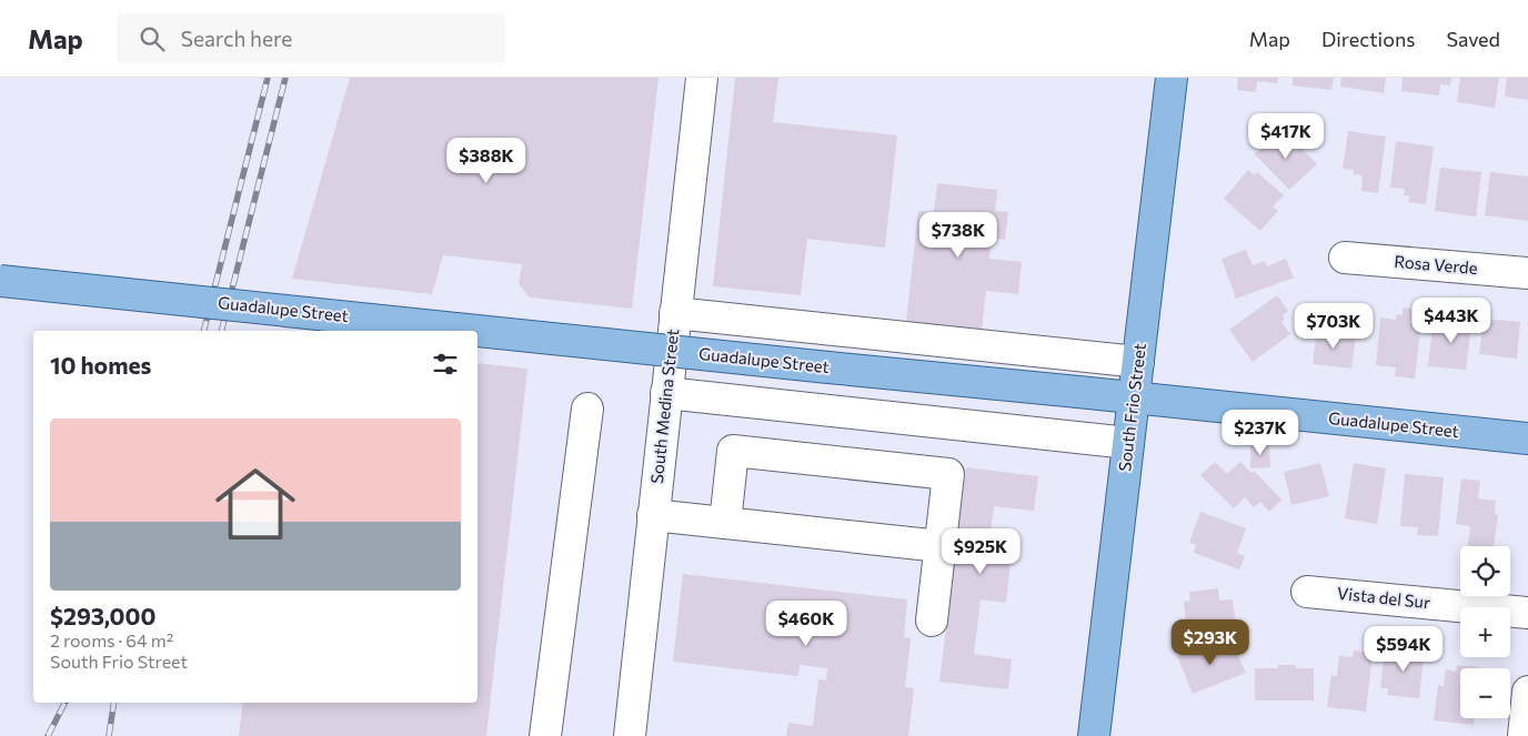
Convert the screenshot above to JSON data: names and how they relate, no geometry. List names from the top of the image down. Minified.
{"streets":{"main road":["Guadalupe Street","South Frio Street"],"street":["Rosa Verde","South Medina Street","Vista del Sur"]},"crossings":[["Guadalupe Street","South Frio Street"]],"page":{"header":"Map","search":"Search here","nav":["Map","Directions","Saved"],"price":["$417K","$388K","$738K","$443K","$703K","$237K","$925K","$460K","$293K","$594K"],"heading":"10 homes","list":[{"name":"$293,000","note":"2 rooms · 64 m² · South Frio Street"}],"map_buttons":["+","−"]}}
